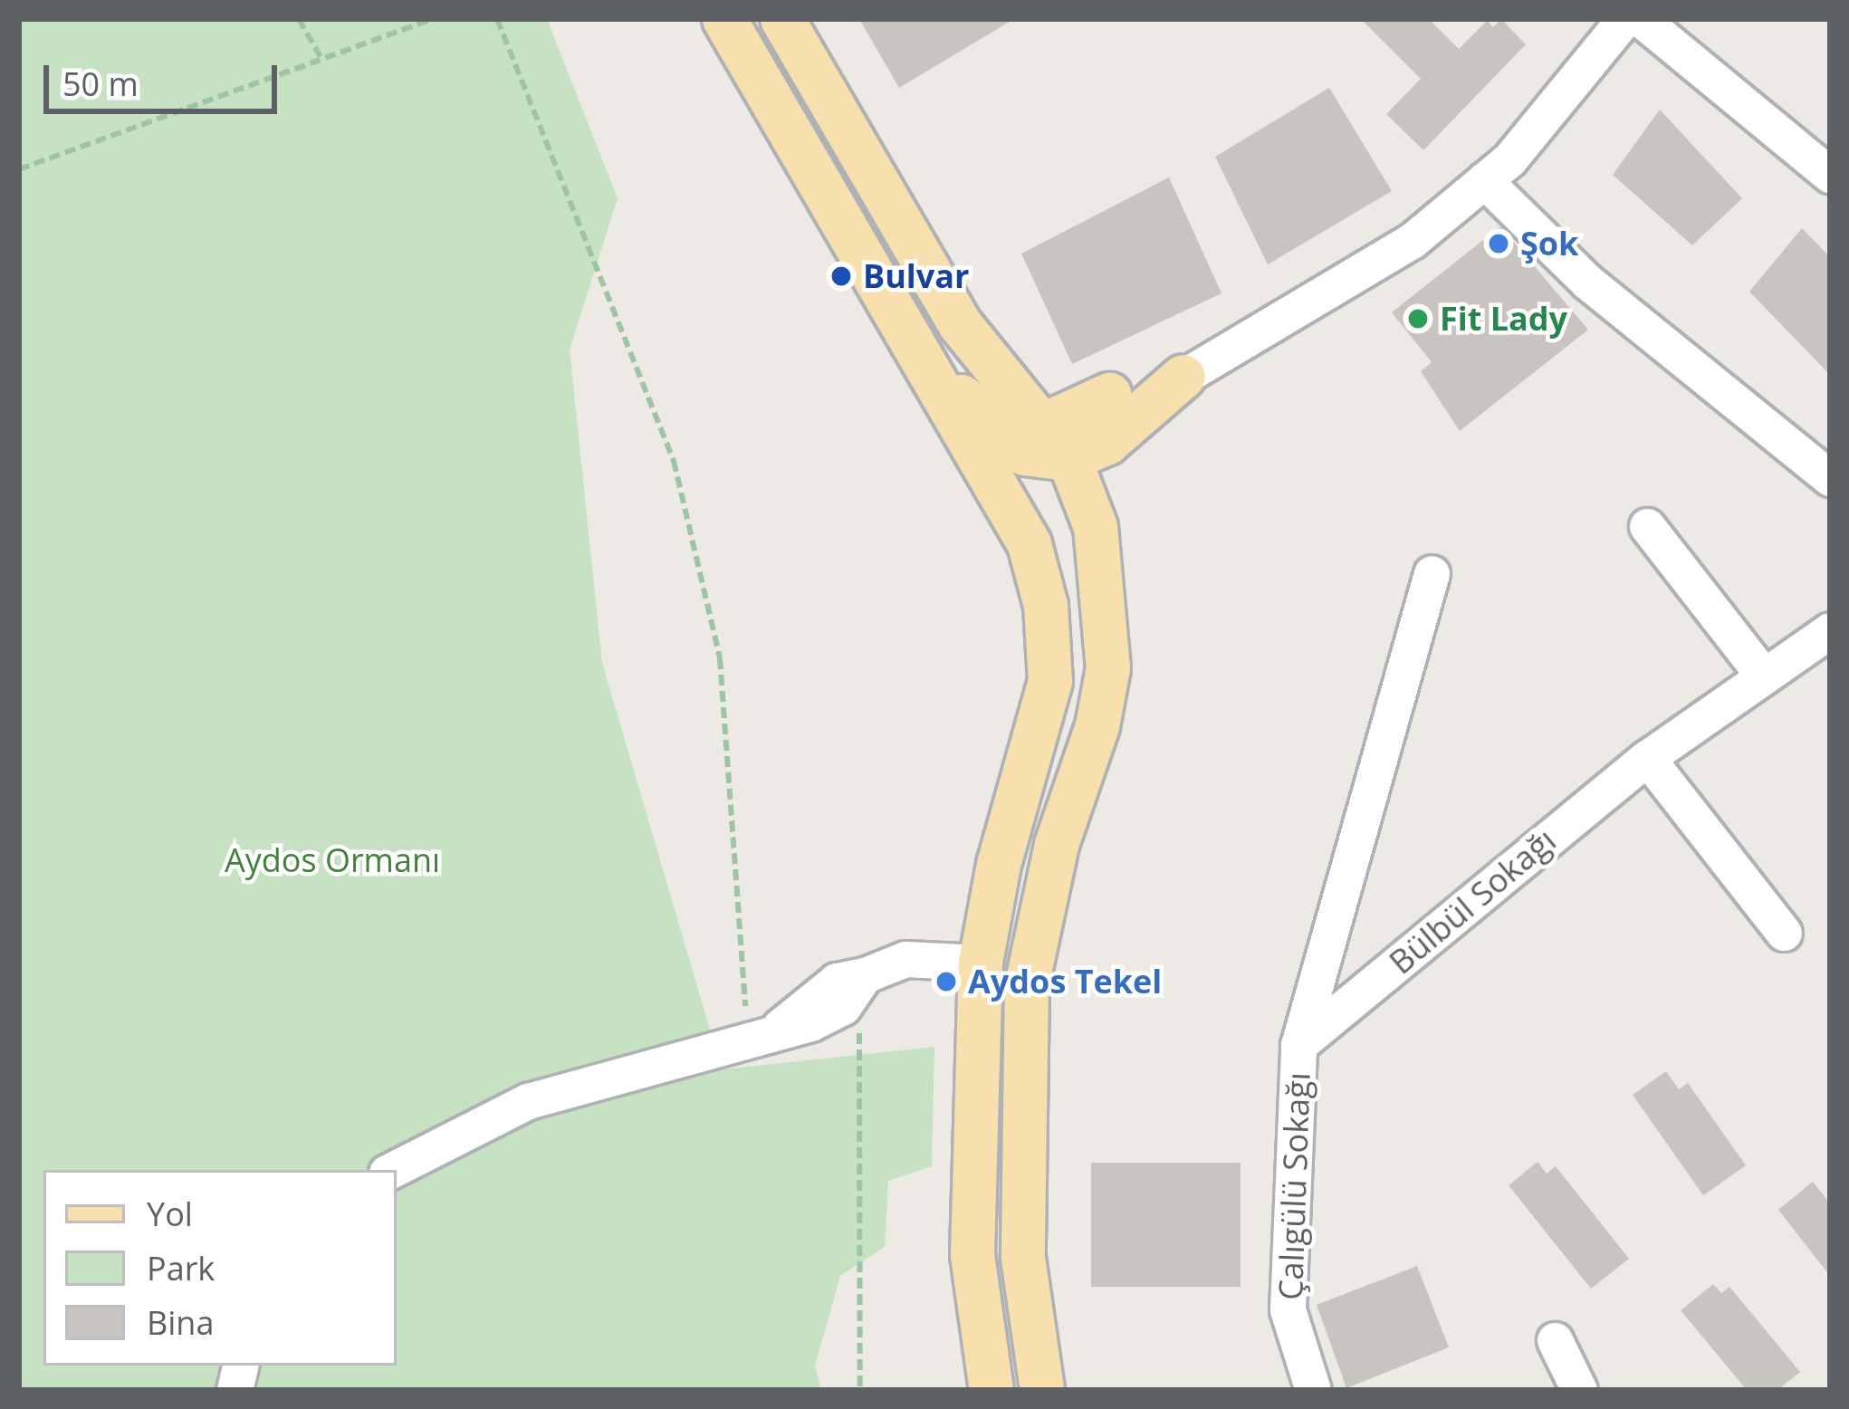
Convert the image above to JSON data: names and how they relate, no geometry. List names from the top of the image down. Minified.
{"streets":{"street":["Bülbül Sokağı","Çalıgülü Sokağı"]},"crossings":[["Bülbül Sokağı","Çalıgülü Sokağı"]],"parks":["Aydos Ormanı"],"places":["Şok","Bulvar","Fit Lady","Aydos Tekel"],"legend":["Yol","Park","Bina"],"scale_bar":"50 m"}
